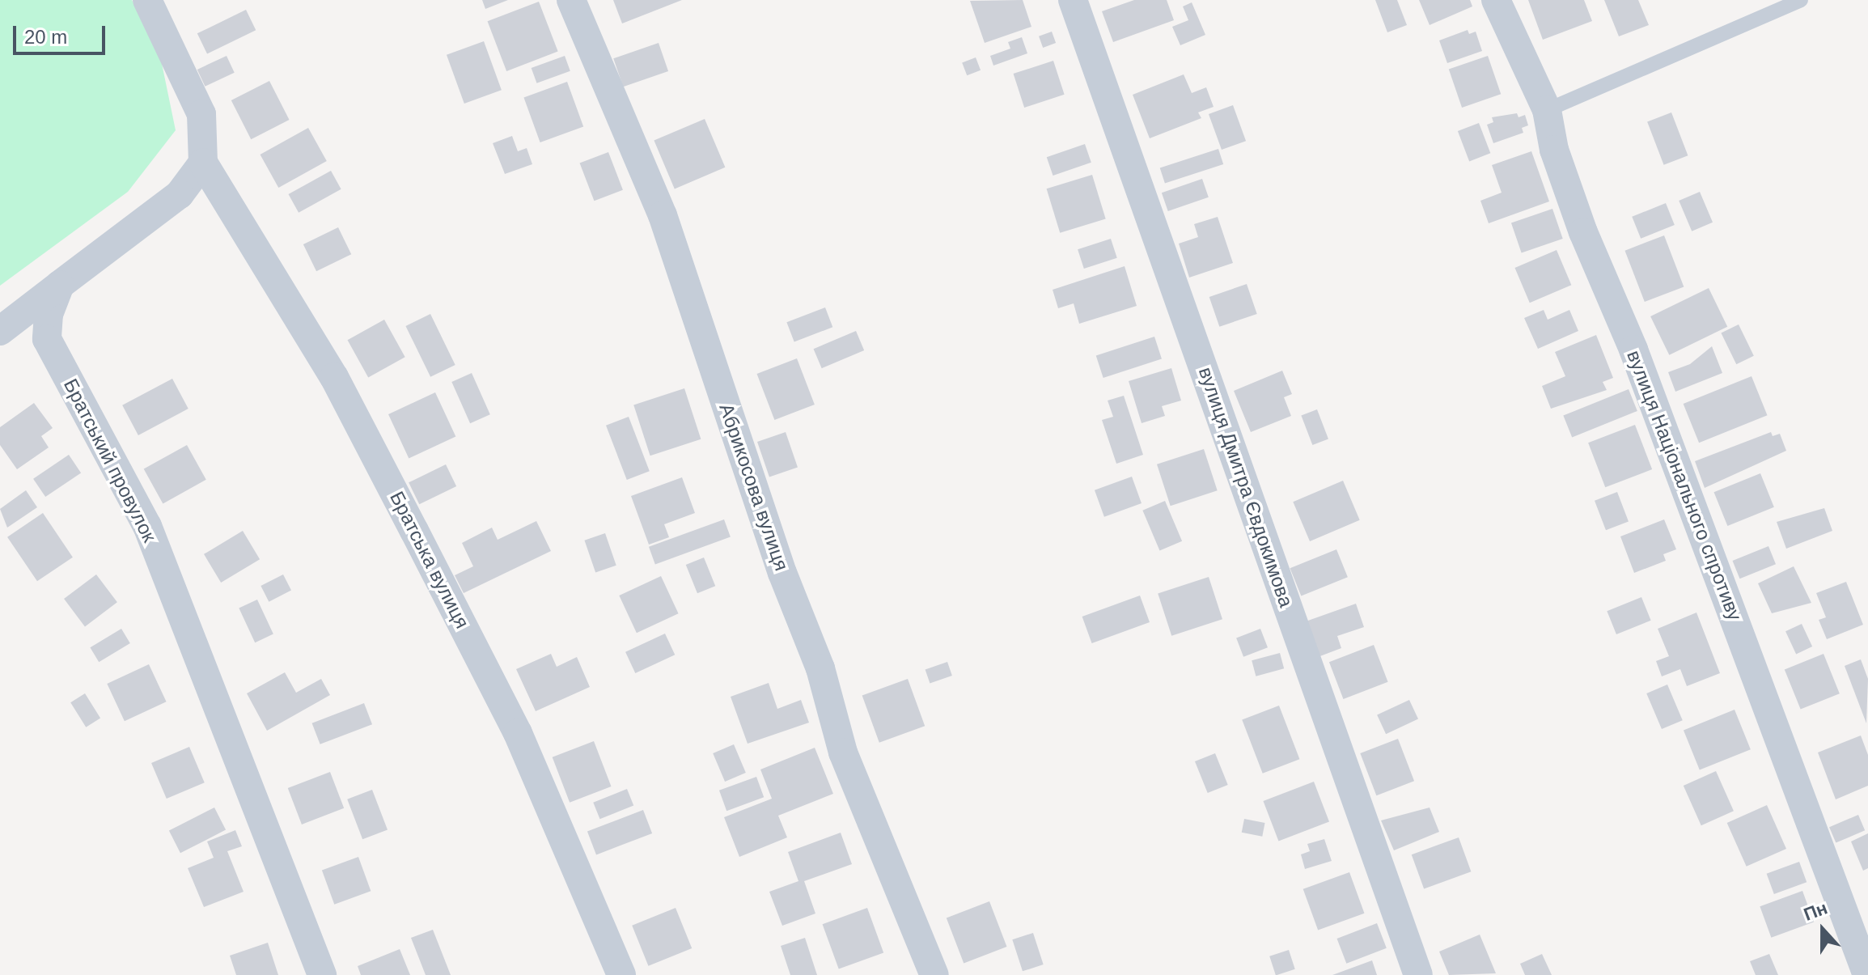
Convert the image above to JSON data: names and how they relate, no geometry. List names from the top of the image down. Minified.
{"streets":{"street":["Братський провулок","вулиця Національного спротиву","Абрикосова вулиця","вулиця Дмитра Євдокимова","Братська вулиця"]},"scale_bar":"20 m","north":"top"}
